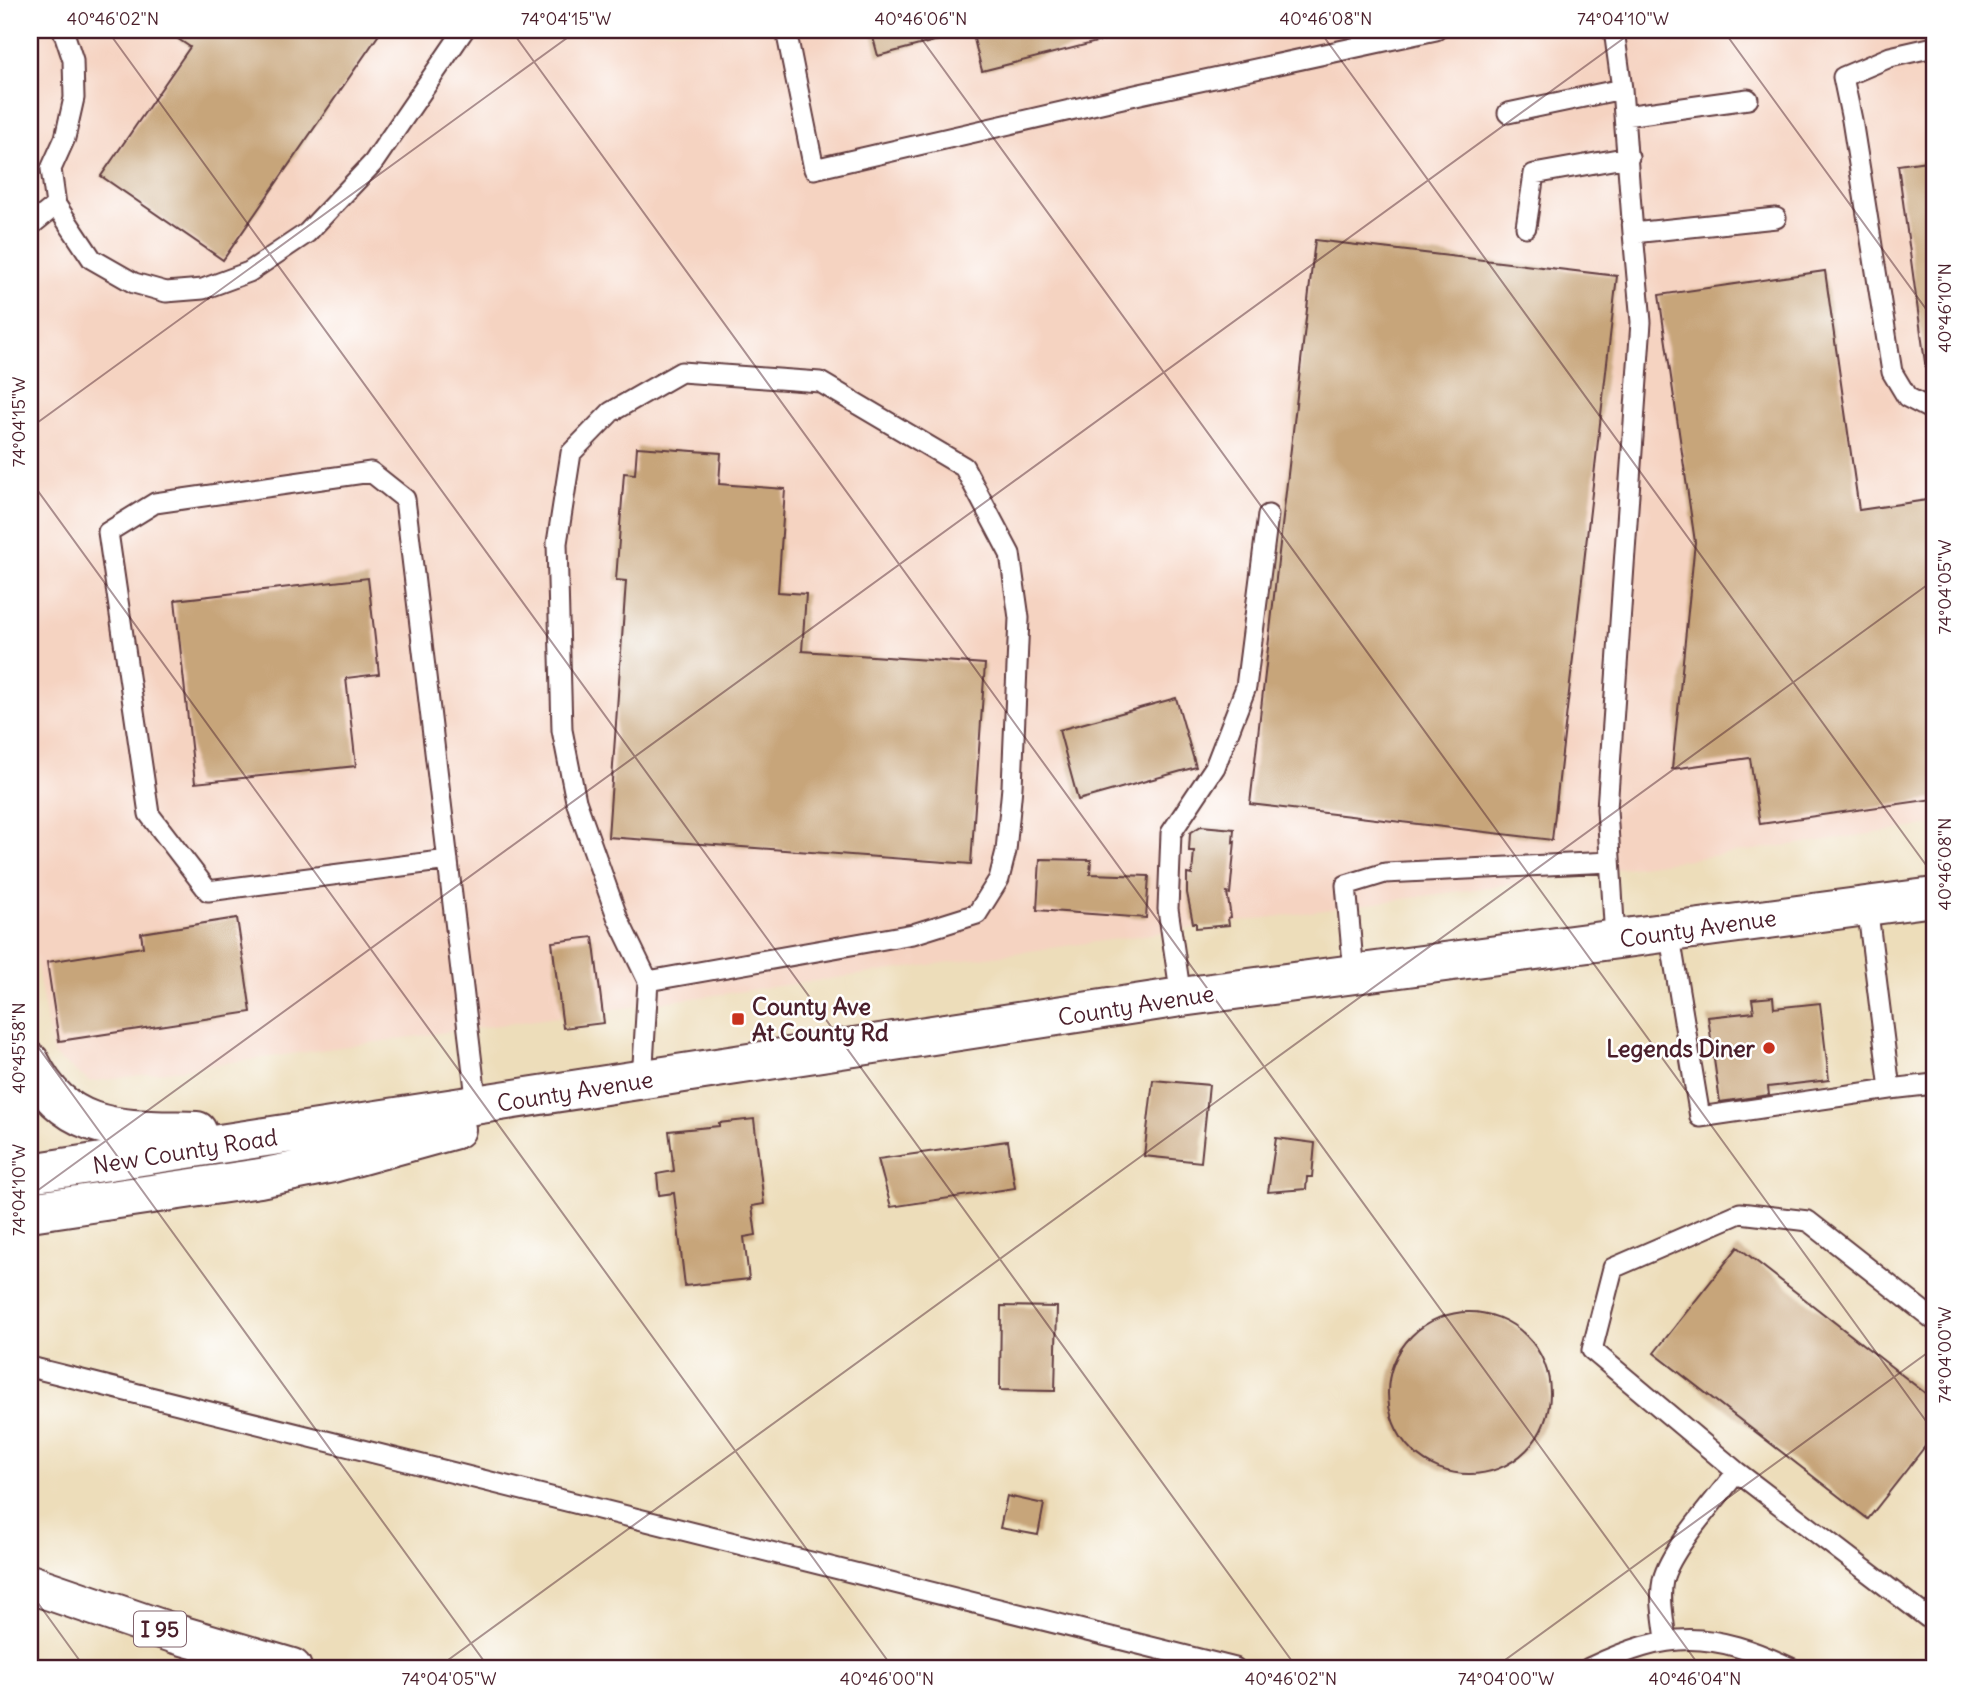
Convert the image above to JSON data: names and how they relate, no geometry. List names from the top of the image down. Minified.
{"streets":{"main road":["County Avenue","New County Road","I 95"]},"crossings":[["County Avenue","New County Road"]],"places":{"transit":["County Ave At County Rd"],"other":["Legends Diner"]},"coordinates":["40°46'02\"N","74°04'15\"W","40°46'06\"N","40°46'08\"N","74°04'10\"W","40°46'10\"N","74°04'05\"W","40°45'58\"N","74°04'00\"W","40°46'00\"N","40°46'04\"N"]}
